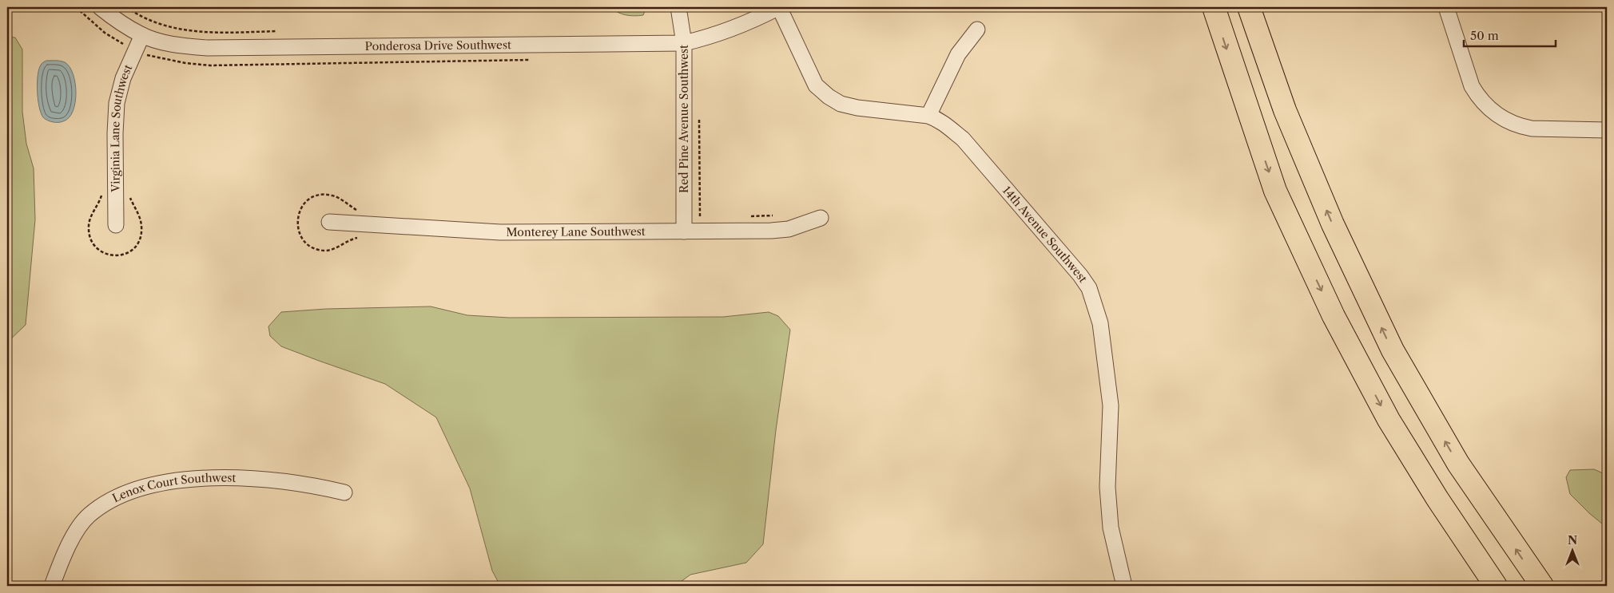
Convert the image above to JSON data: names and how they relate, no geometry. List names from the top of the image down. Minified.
{"streets":{"street":["Ponderosa Drive Southwest","Red Pine Avenue Southwest","Virginia Lane Southwest","Monterey Lane Southwest","14th Avenue Southwest","Lenox Court Southwest"]},"crossings":[["Ponderosa Drive Southwest","Red Pine Avenue Southwest"],["Ponderosa Drive Southwest","Virginia Lane Southwest"],["Ponderosa Drive Southwest","14th Avenue Southwest"],["Red Pine Avenue Southwest","Monterey Lane Southwest"]],"scale_bar":"50 m","north":"top"}
